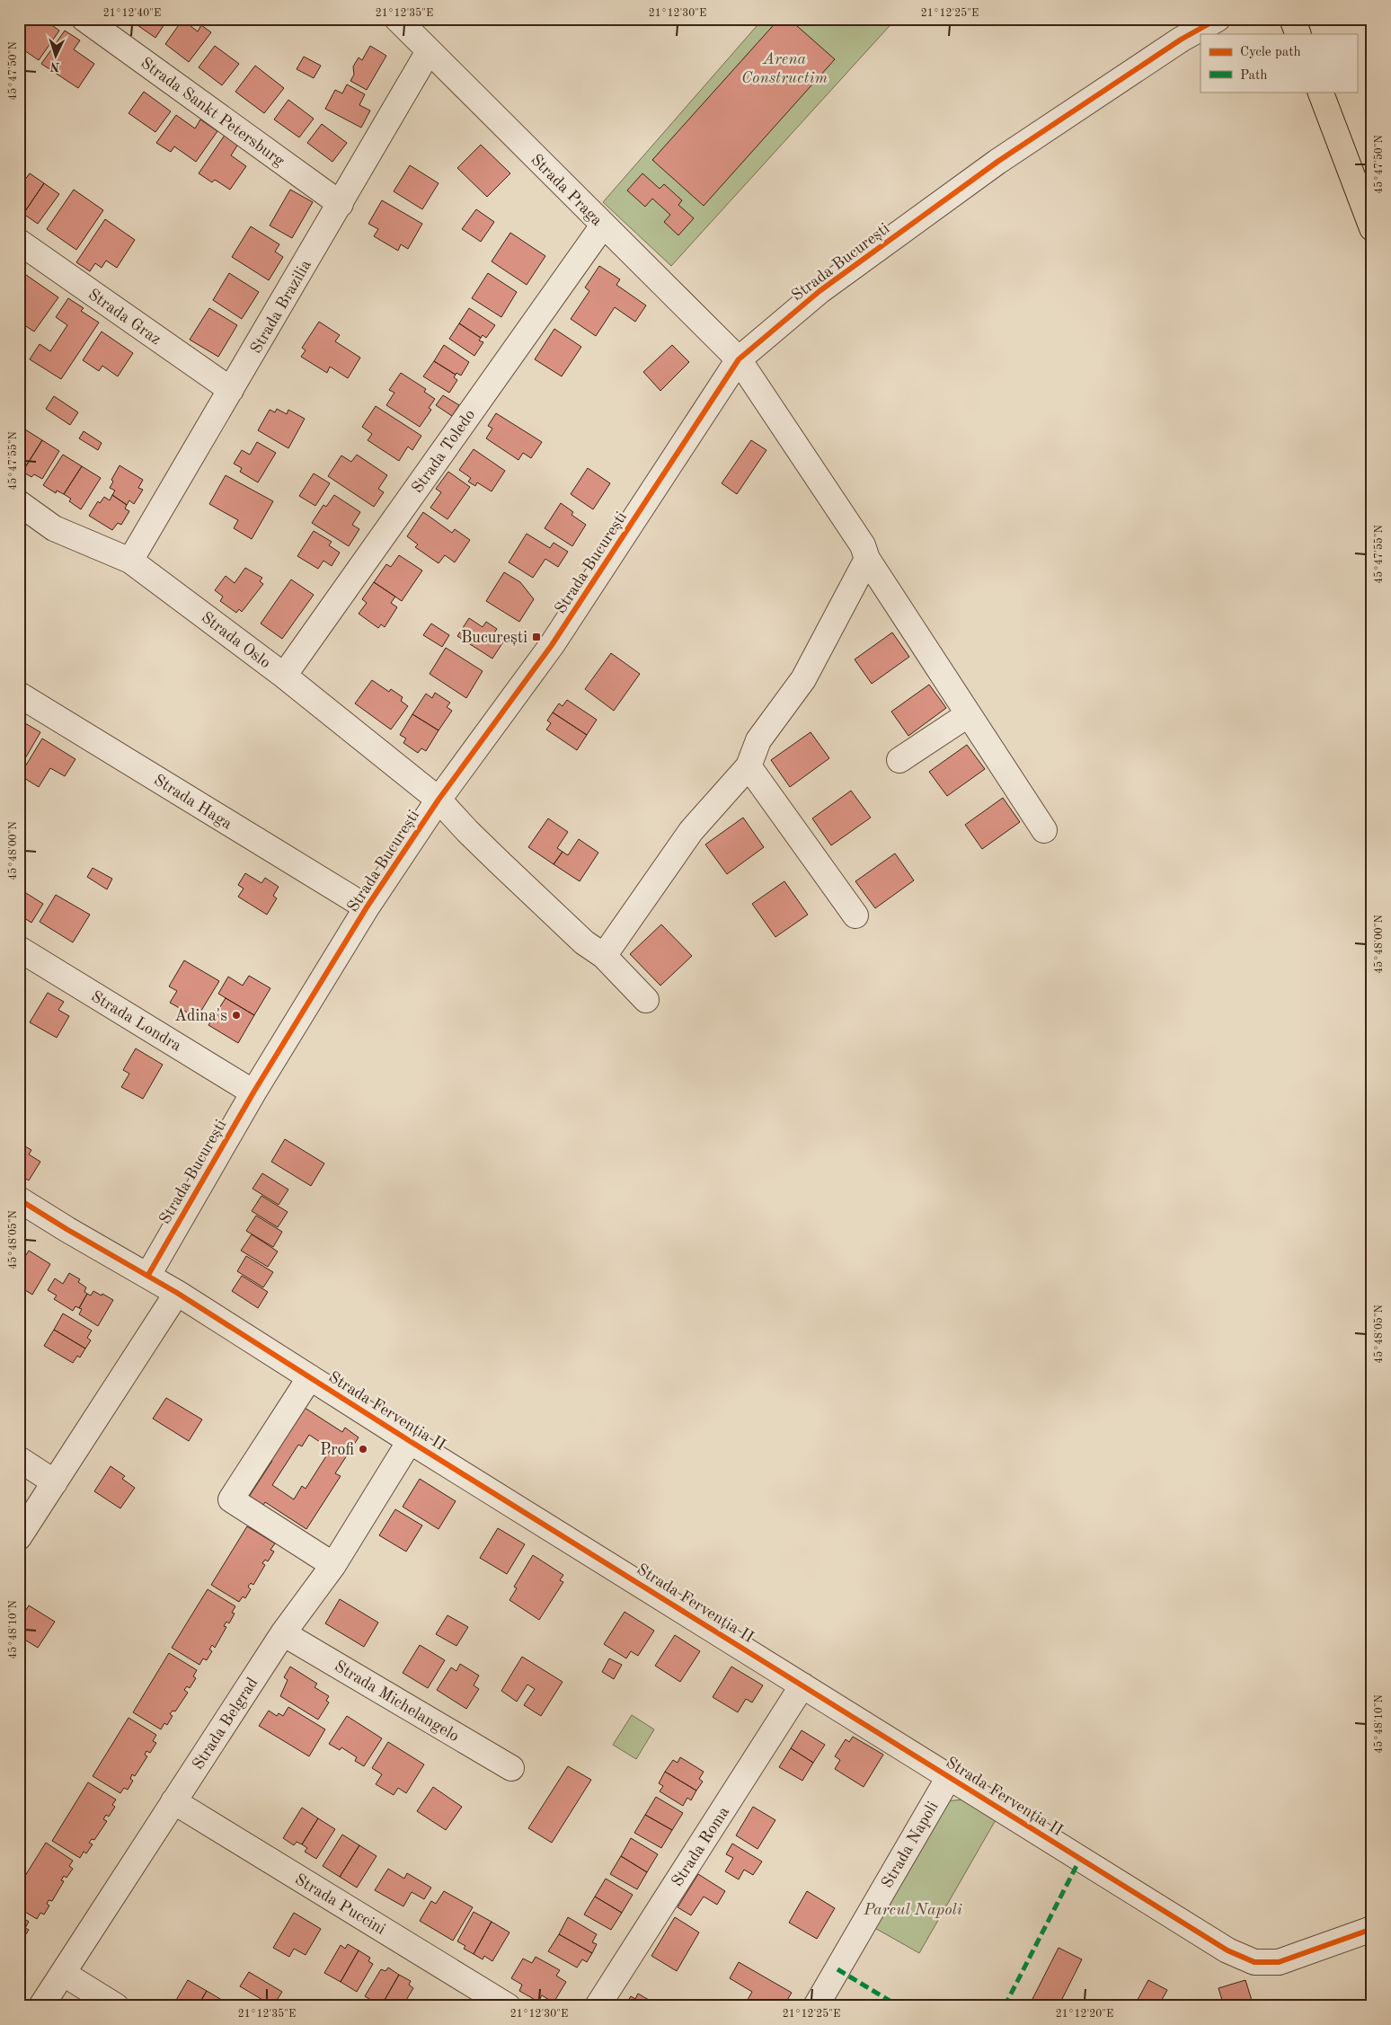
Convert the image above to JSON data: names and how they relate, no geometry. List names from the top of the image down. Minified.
{"streets":{"street":["Strada Sankt Petersburg","Strada Praga","Strada București","Strada Brazilia","Strada Graz","Strada Toledo","Strada Oslo","Strada Haga","Strada Londra","Strada Fervenția II","Strada Michelangelo","Strada Belgrad","Strada Napoli","Strada Roma","Strada Puccini"]},"crossings":[["Strada Sankt Petersburg","Strada Brazilia"],["Strada Praga","Strada București"],["Strada Praga","Strada Brazilia"],["Strada Praga","Strada Toledo"],["Strada București","Strada Oslo"],["Strada București","Strada Haga"],["Strada București","Strada Londra"],["Strada București","Strada Fervenția II"],["Strada Brazilia","Strada Graz"],["Strada Brazilia","Strada Oslo"],["Strada Toledo","Strada Oslo"],["Strada Fervenția II","Strada Belgrad"],["Strada Fervenția II","Strada Napoli"],["Strada Fervenția II","Strada Roma"],["Strada Michelangelo","Strada Belgrad"],["Strada Belgrad","Strada Puccini"]],"parks":["Arena Constructim","Parcul Napoli"],"places":{"transit":["București"],"other":["Adina's","Profi"]},"legend":["Cycle path","Path"],"north":"bottom","coordinates":["21°12'40\"E","21°12'35\"E","21°12'30\"E","21°12'25\"E","45°47'50\"N","45°47'55\"N","45°48'00\"N","45°48'05\"N","45°48'10\"N","21°12'20\"E"]}
